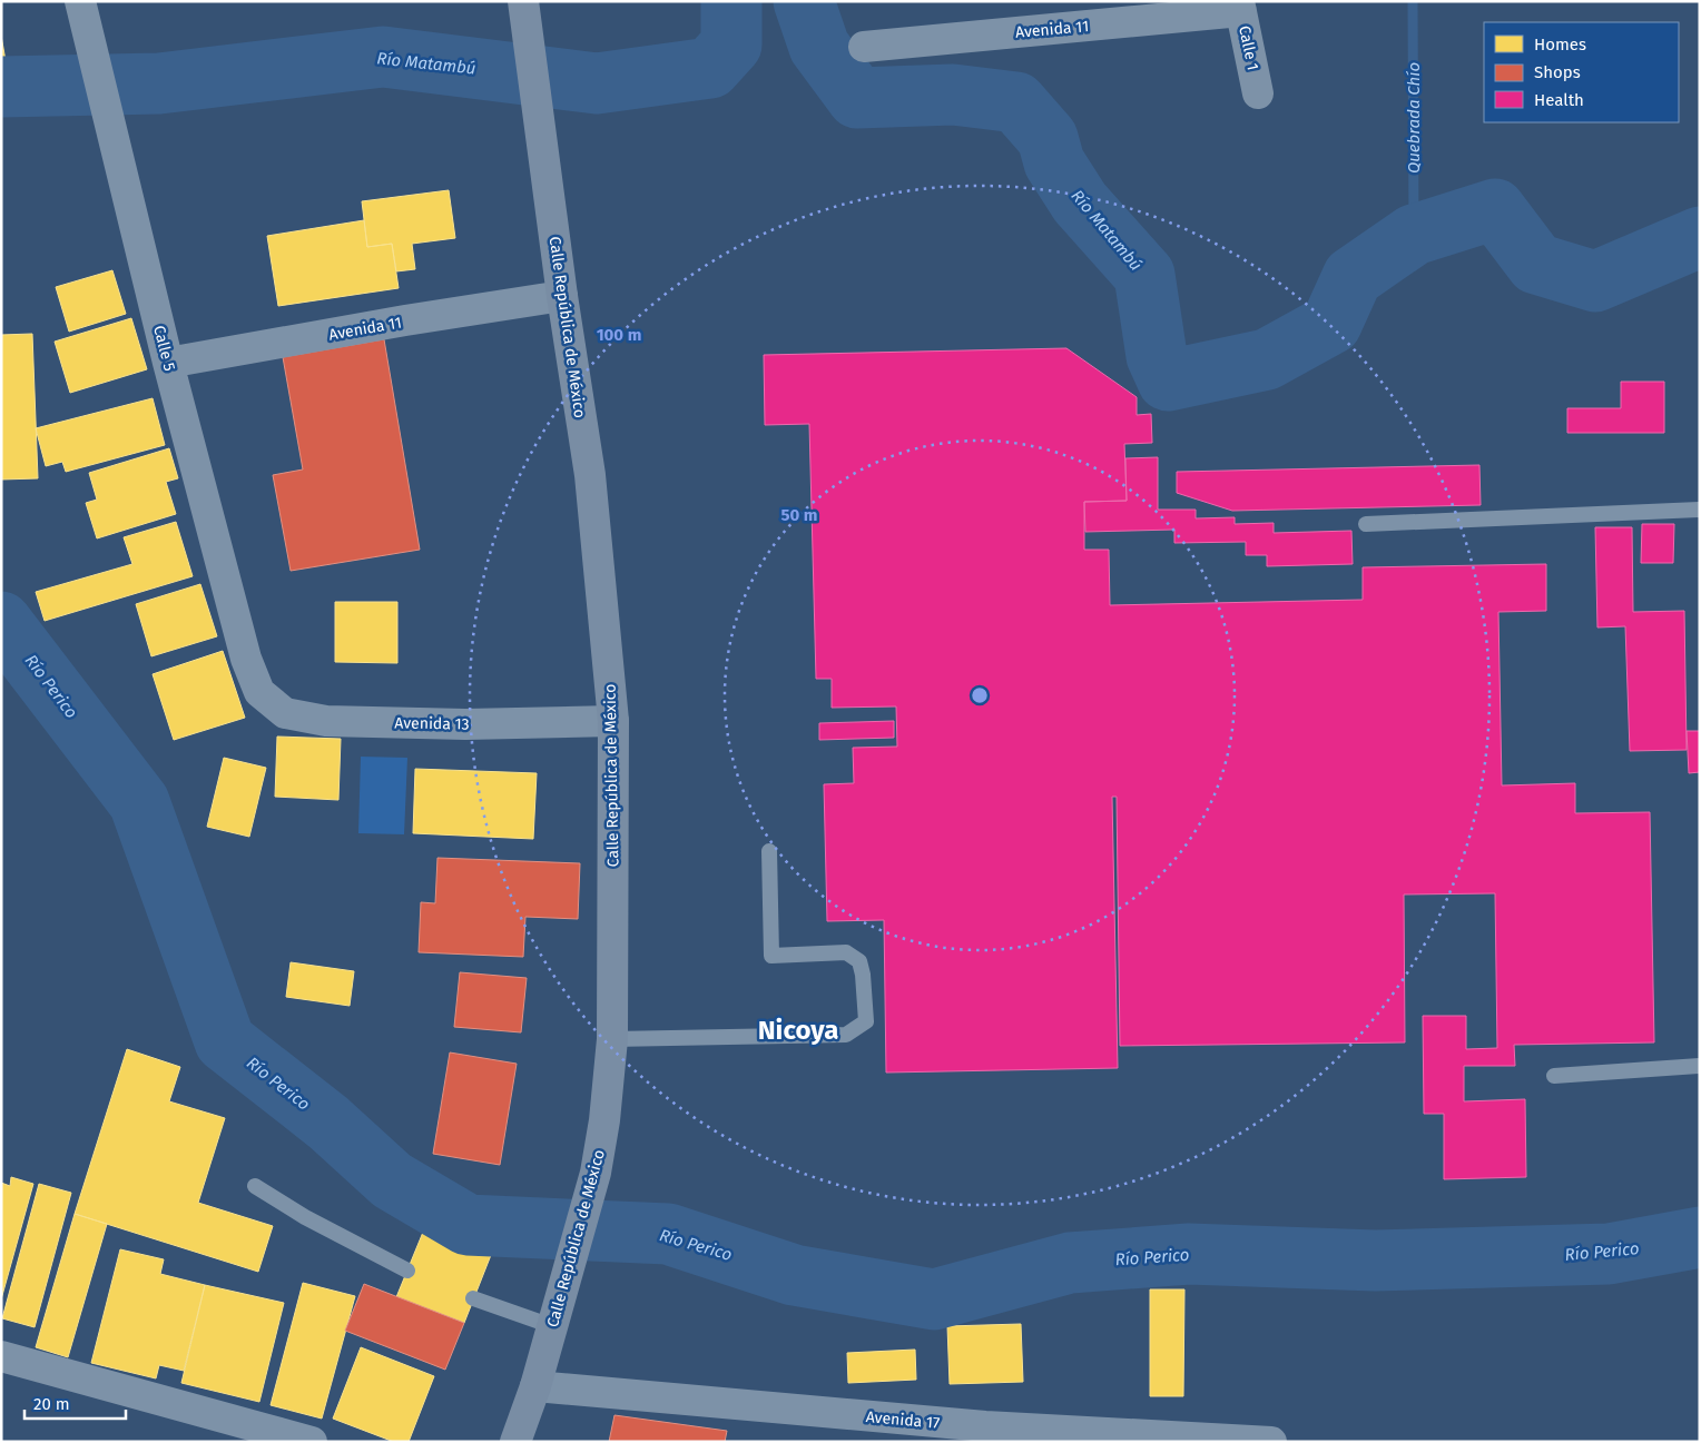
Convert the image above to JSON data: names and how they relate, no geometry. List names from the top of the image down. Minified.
{"streets":{"main road":["Calle República de México"],"street":["Avenida 11","Calle 1","Calle 5","Avenida 13","Avenida 17"]},"crossings":[["Avenida 11","Calle 1"],["Avenida 11","Calle República de México"],["Avenida 11","Calle 5"],["Calle República de México","Avenida 13"],["Calle República de México","Avenida 17"],["Calle 5","Avenida 13"]],"districts":["Nicoya"],"water":["Río Matambú","Quebrada Chío","Río Perico"],"legend":["Homes","Shops","Health"],"scale_bar":"20 m","rings":["100 m","50 m"]}
